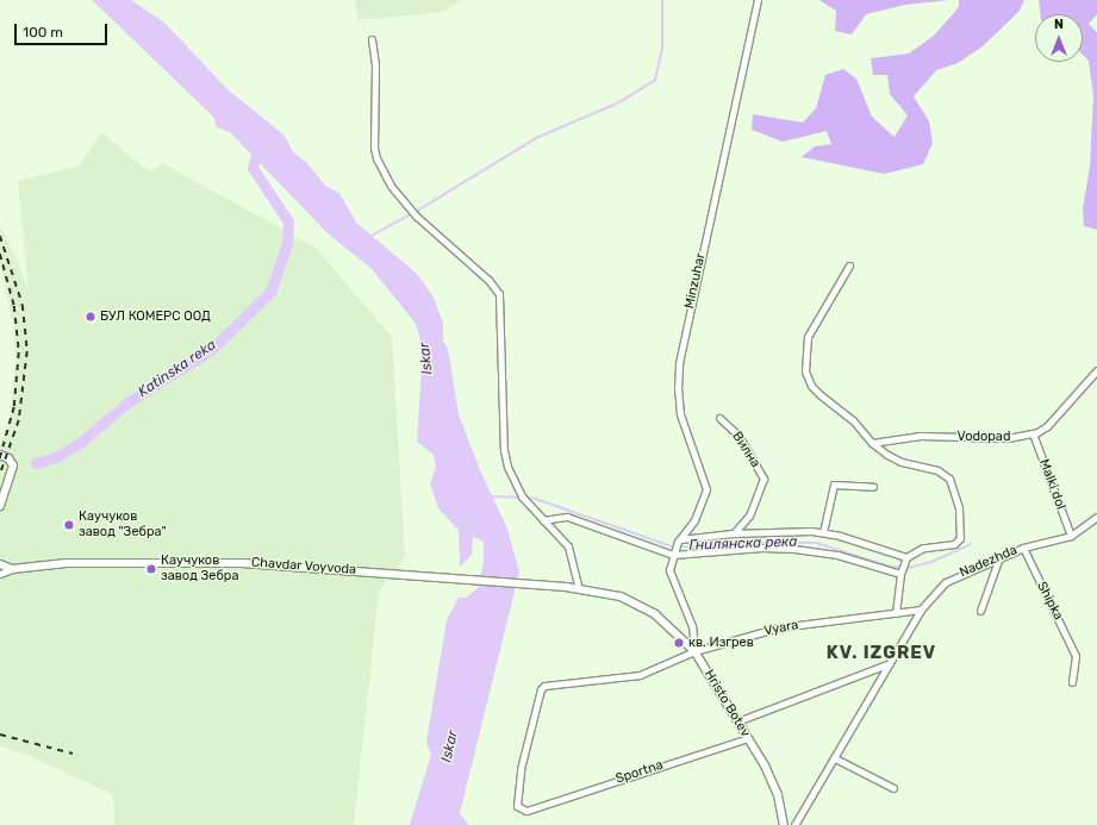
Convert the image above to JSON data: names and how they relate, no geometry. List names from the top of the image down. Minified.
{"streets":{"street":["Minzuhar","Vodopad","Вилна","Malki dol","Nadezhda","Chavdar Voyvoda","Shipka","Vyara","Hristo Botev","Sportna"]},"crossings":[["Minzuhar","Hristo Botev"],["Vodopad","Malki dol"],["Malki dol","Nadezhda"],["Nadezhda","Shipka"],["Nadezhda","Vyara"],["Chavdar Voyvoda","Vyara"],["Chavdar Voyvoda","Hristo Botev"],["Vyara","Hristo Botev"],["Vyara","Sportna"],["Hristo Botev","Sportna"]],"districts":["KV. IZGREV"],"water":["Iskar","Katinska reka","Гнилянска река"],"places":["БУЛ КОМЕРС ООД","Каучуков завод \"Зебра\"","Каучуков завод Зебра","кв. Изгрев"],"scale_bar":"100 m","north":"top"}
